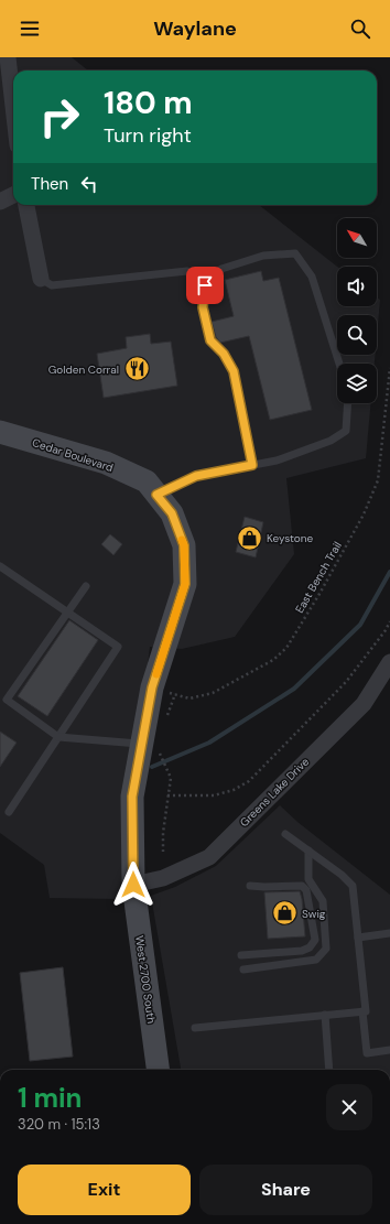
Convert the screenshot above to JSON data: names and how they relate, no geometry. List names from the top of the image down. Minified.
{"streets":{"street":["Cedar Boulevard","Greens Lake Drive","West 2700 South"],"path":["East Bench Trail"]},"crossings":[["Cedar Boulevard","East Bench Trail"],["Cedar Boulevard","Greens Lake Drive"],["Cedar Boulevard","West 2700 South"],["Greens Lake Drive","West 2700 South"]],"places":{"restaurant":["Golden Corral"],"shop":["Keystone","Swig"]},"north":"top left","page":{"header":"Waylane","turn":["180 m","Turn right"],"then":"Then","heading":["1 min","320 m · 15:13"],"buttons":["Exit","Share"]}}
